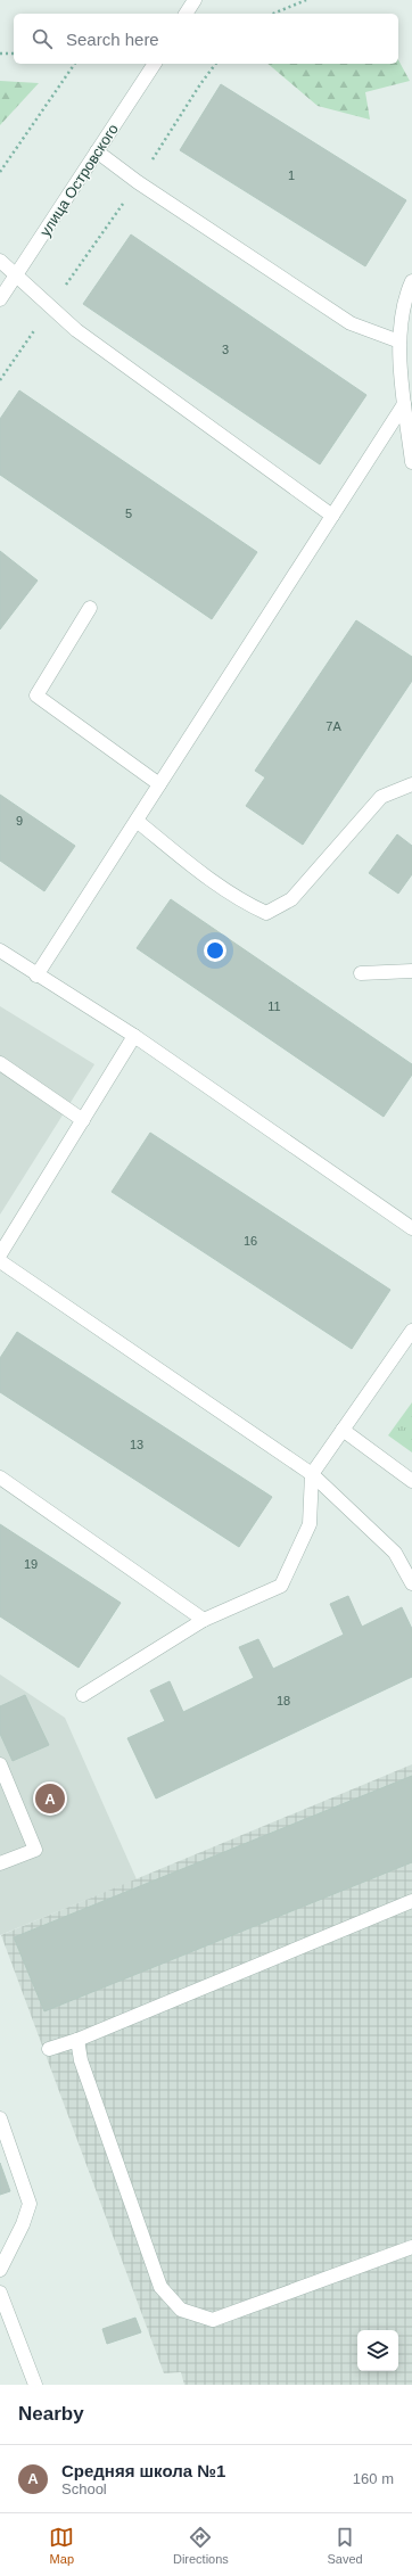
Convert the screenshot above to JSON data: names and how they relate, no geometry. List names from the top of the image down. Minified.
{"streets":{"street":["улица Островского"]},"house_numbers":["1","3","5","7А","9","11","16","13","19","18"],"page":{"search":"Search here","pins":"A","heading":"Nearby","list":[{"mark":"A","name":"Средняя школа №1","note":"School","value":"160 m"}],"nav":["Map","Directions","Saved"]}}
